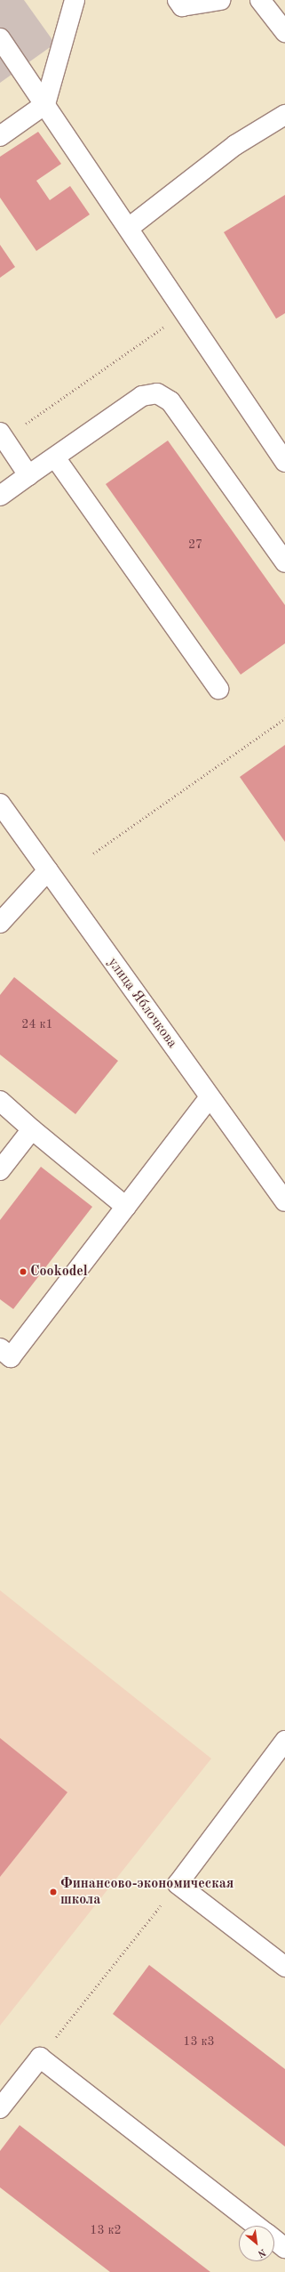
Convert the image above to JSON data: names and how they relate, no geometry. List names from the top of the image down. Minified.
{"streets":{"street":["улица Яблочкова"]},"places":["Cookodel","Финансово-экономическая школа"],"house_numbers":["27","24 к1","13 к3","13 к2"],"north":"bottom right"}
